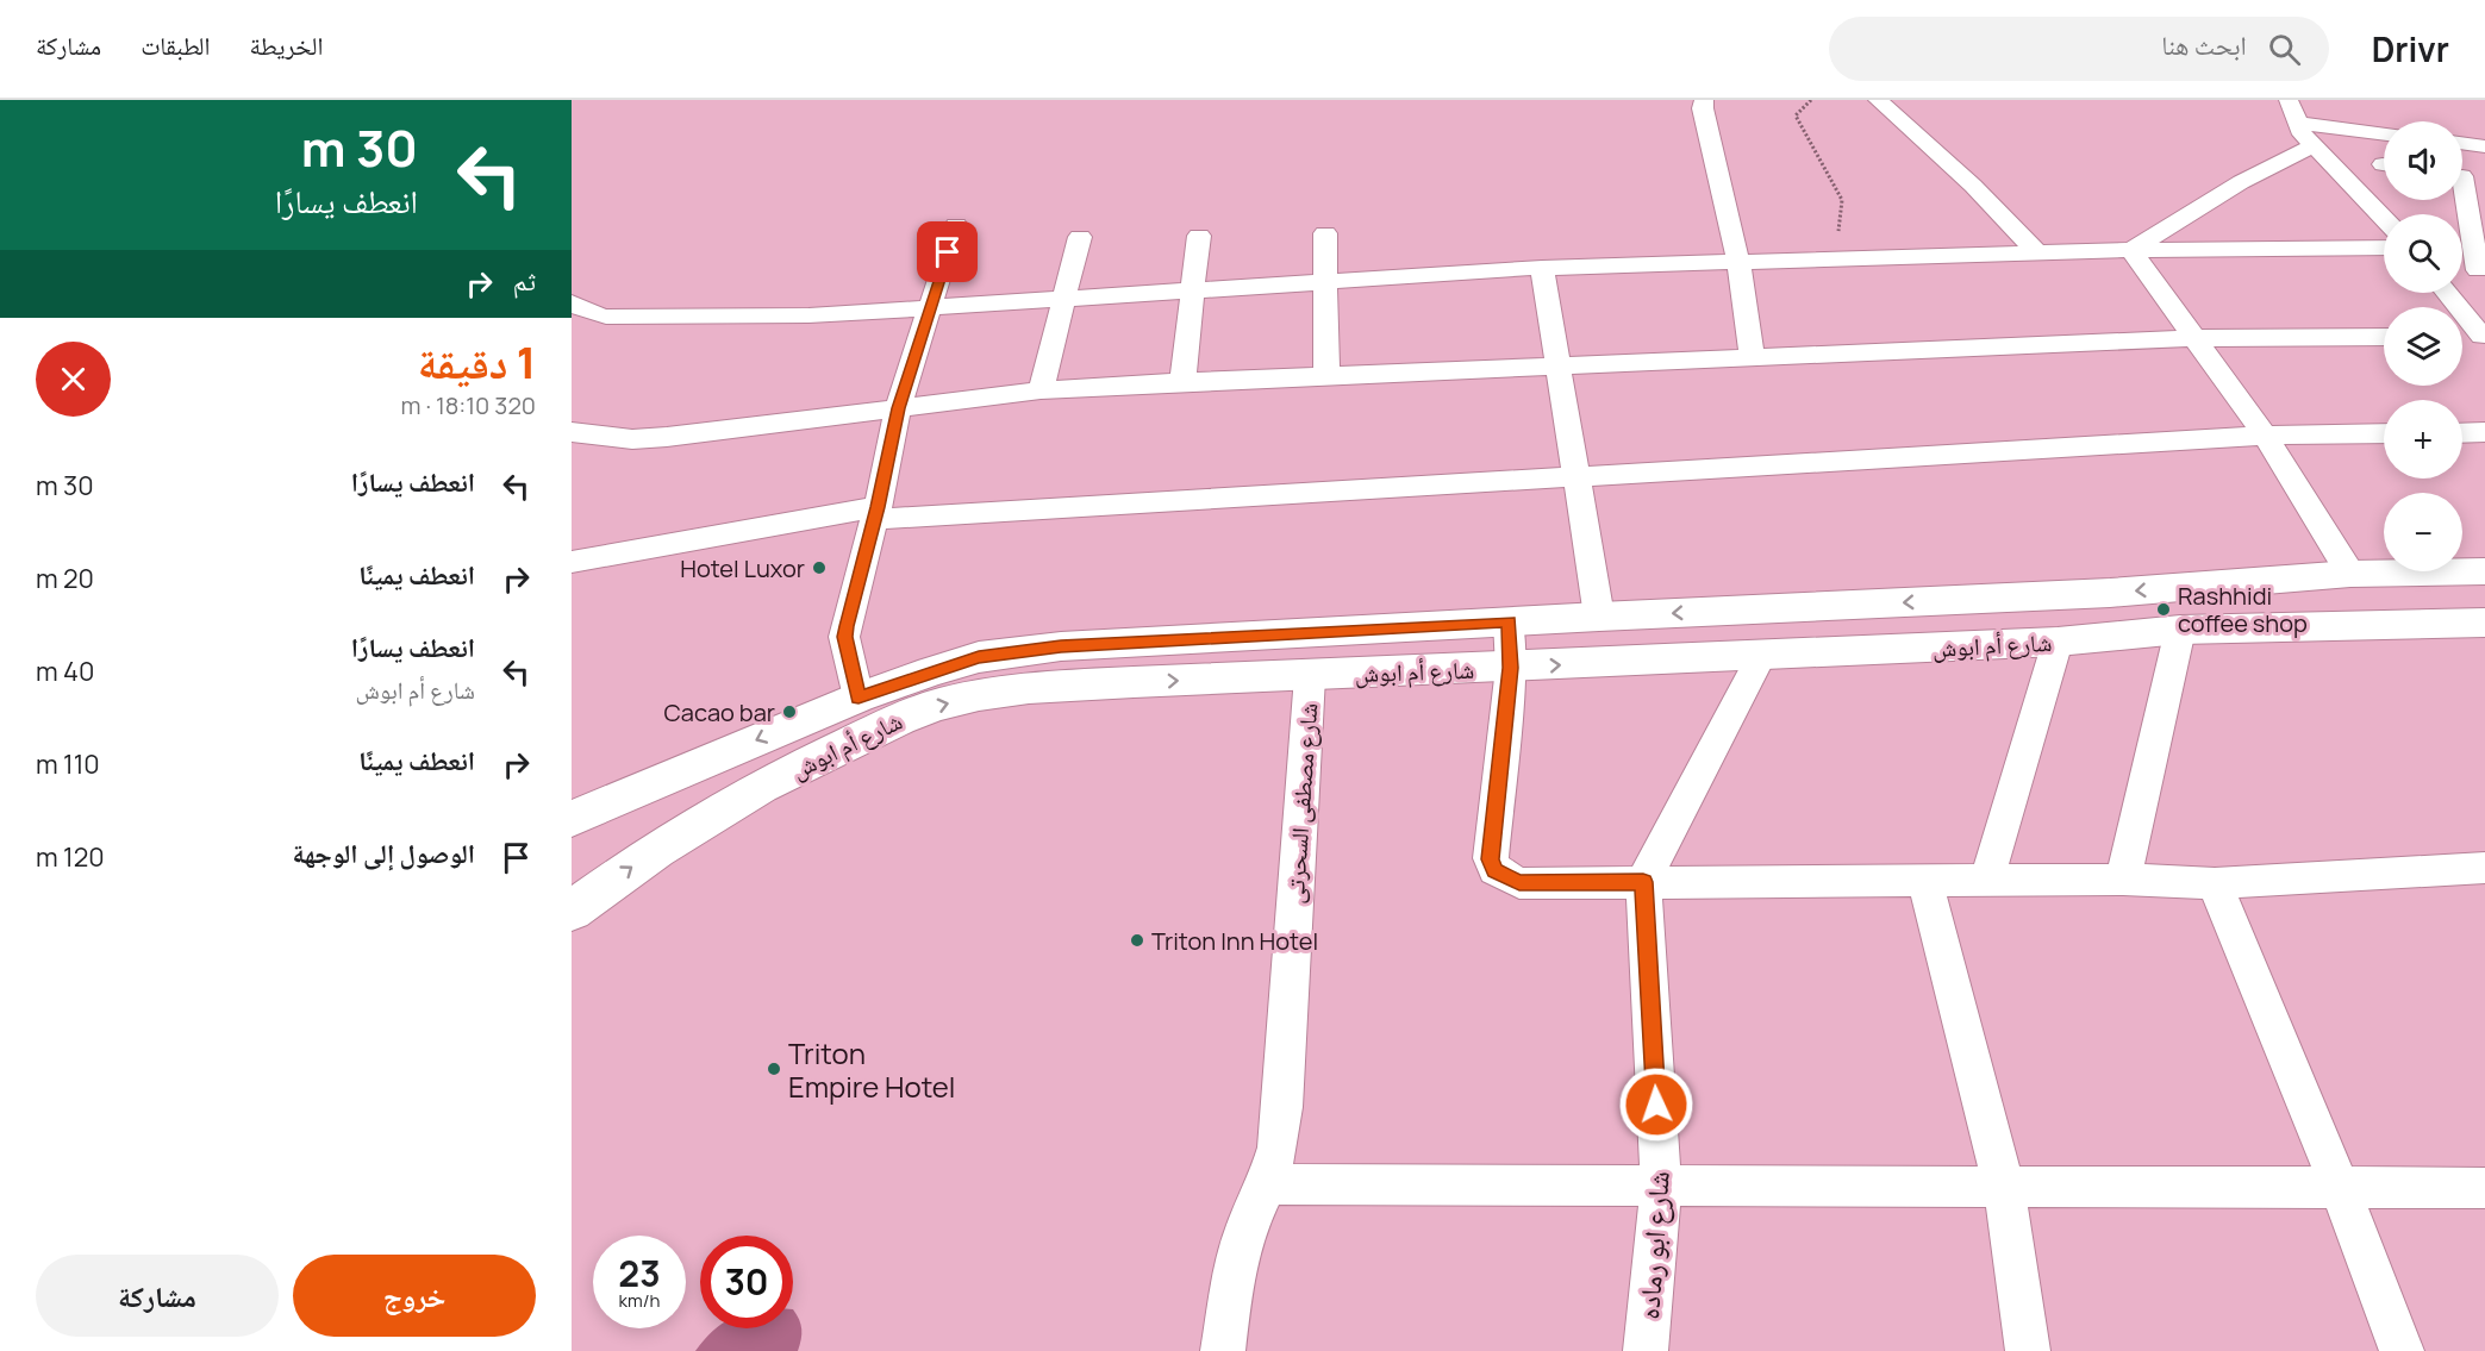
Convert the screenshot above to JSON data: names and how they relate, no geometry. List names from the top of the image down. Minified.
{"streets":{"street":["شارع أم ابوش","شارع مصطفى السحرتى","شارع ابو رماده"]},"crossings":[["شارع أم ابوش","شارع مصطفى السحرتى"]],"places":["Hotel Luxor","Rashhidi coffee shop","Cacao bar","Triton Inn Hotel","Triton Empire Hotel"],"page":{"header":"Drivr","search":"ابحث هنا","nav":["الخريطة","الطبقات","مشاركة"],"turn":["30 m","انعطف يسارًا"],"map_buttons":["+","−"],"then":"ثم","heading":["1 دقيقة","320 m · 18:10"],"list":[{"name":"انعطف يسارًا","value":"30 m"},{"name":"انعطف يمينًا","value":"20 m"},{"name":"انعطف يسارًا","note":"شارع أم ابوش","value":"40 m"},{"name":"انعطف يمينًا","value":"110 m"},{"name":"الوصول إلى الوجهة","value":"120 m"}],"speed":"23 km/h","limit":"30","buttons":["خروج","مشاركة"]}}
